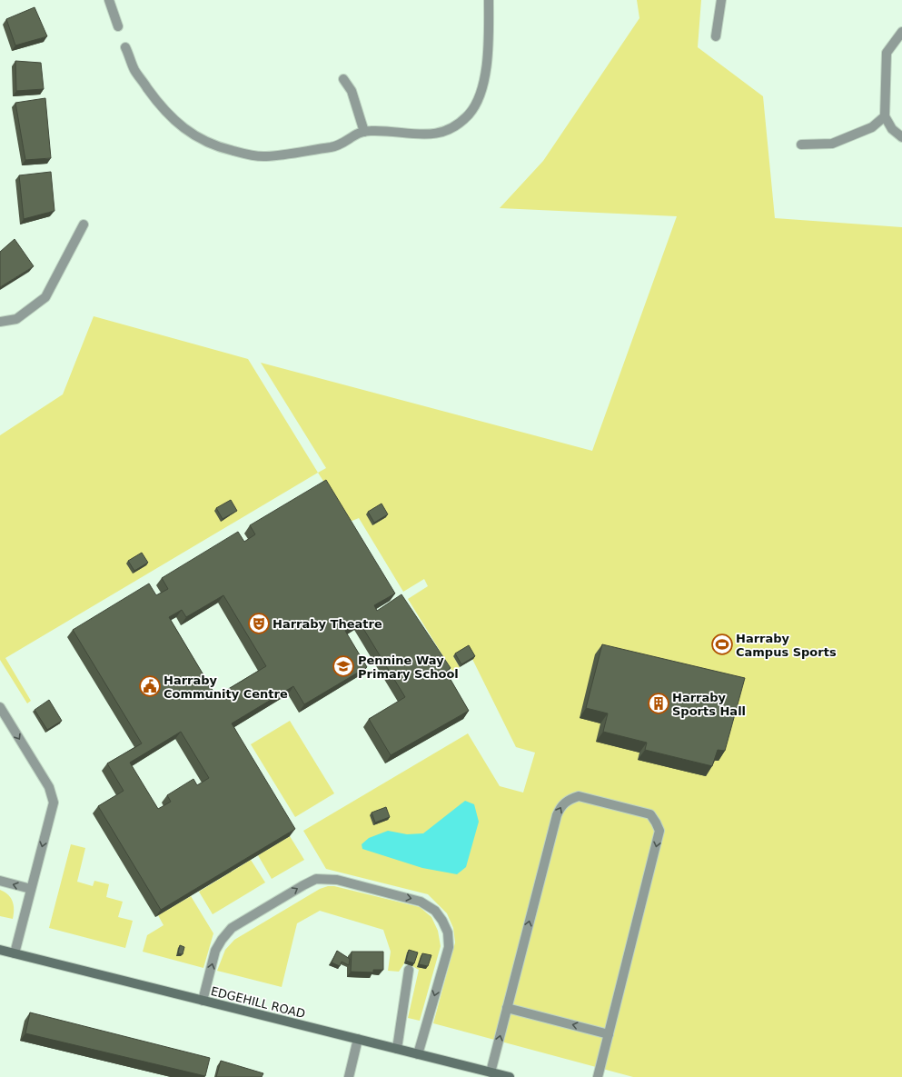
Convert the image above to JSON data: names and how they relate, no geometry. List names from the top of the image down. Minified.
{"streets":{"street":["EDGEHILL ROAD"]},"places":{"theatre":["Harraby Theatre"],"sports":["Harraby Campus Sports"],"school or university":["Pennine Way Primary School"],"public building":["Harraby Community Centre"],"building":["Harraby Sports Hall"]}}
